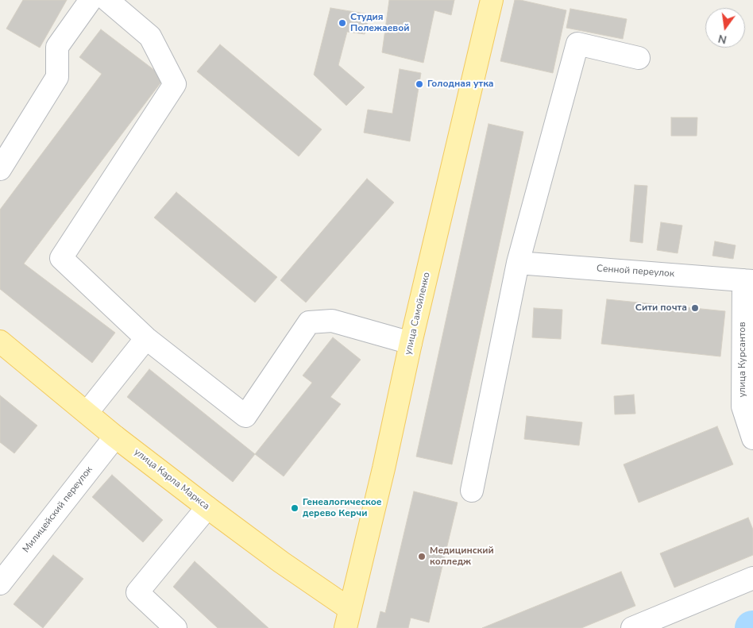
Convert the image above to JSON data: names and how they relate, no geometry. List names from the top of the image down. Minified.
{"streets":{"main road":["улица Самойленко","улица Карла Маркса"],"street":["Сенной переулок","улица Курсантов","Милицейский переулок"]},"crossings":[["Сенной переулок","улица Курсантов"],["улица Самойленко","улица Карла Маркса"],["улица Карла Маркса","Милицейский переулок"]],"places":["Студия Полежаевой","Голодная утка","Сити почта","Генеалогическое дерево Керчи","Медицинский колледж"],"north":"bottom"}
